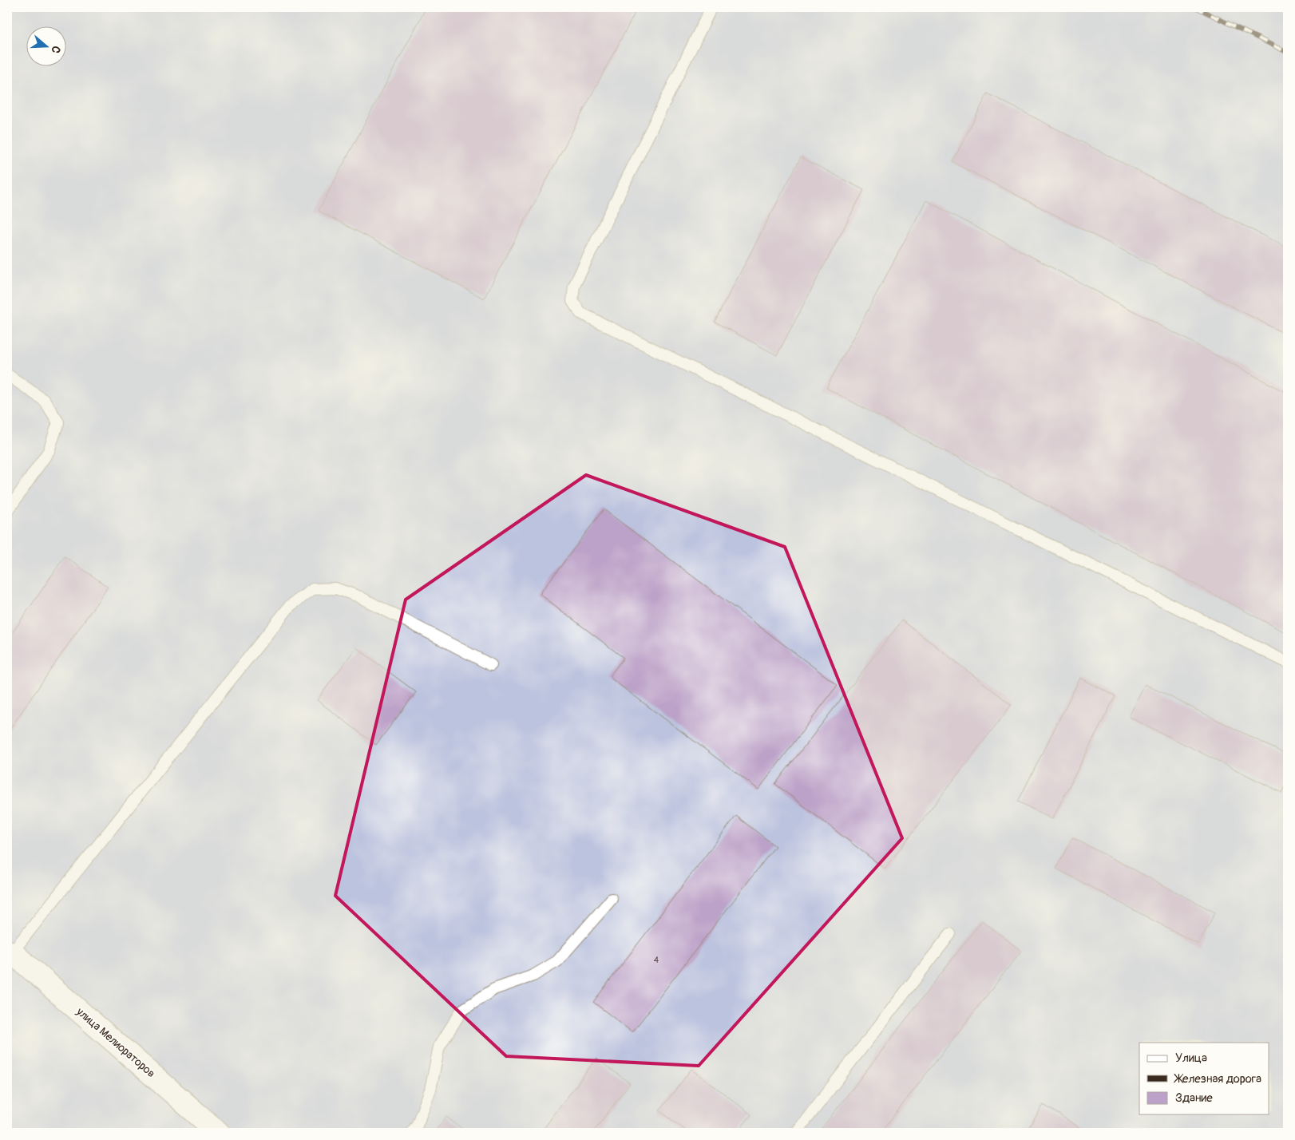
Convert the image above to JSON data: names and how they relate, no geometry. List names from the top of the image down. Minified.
{"streets":{"street":["улица Мелиораторов"]},"house_numbers":["4"],"legend":["Улица","Железная дорога","Здание"],"north":"right"}
